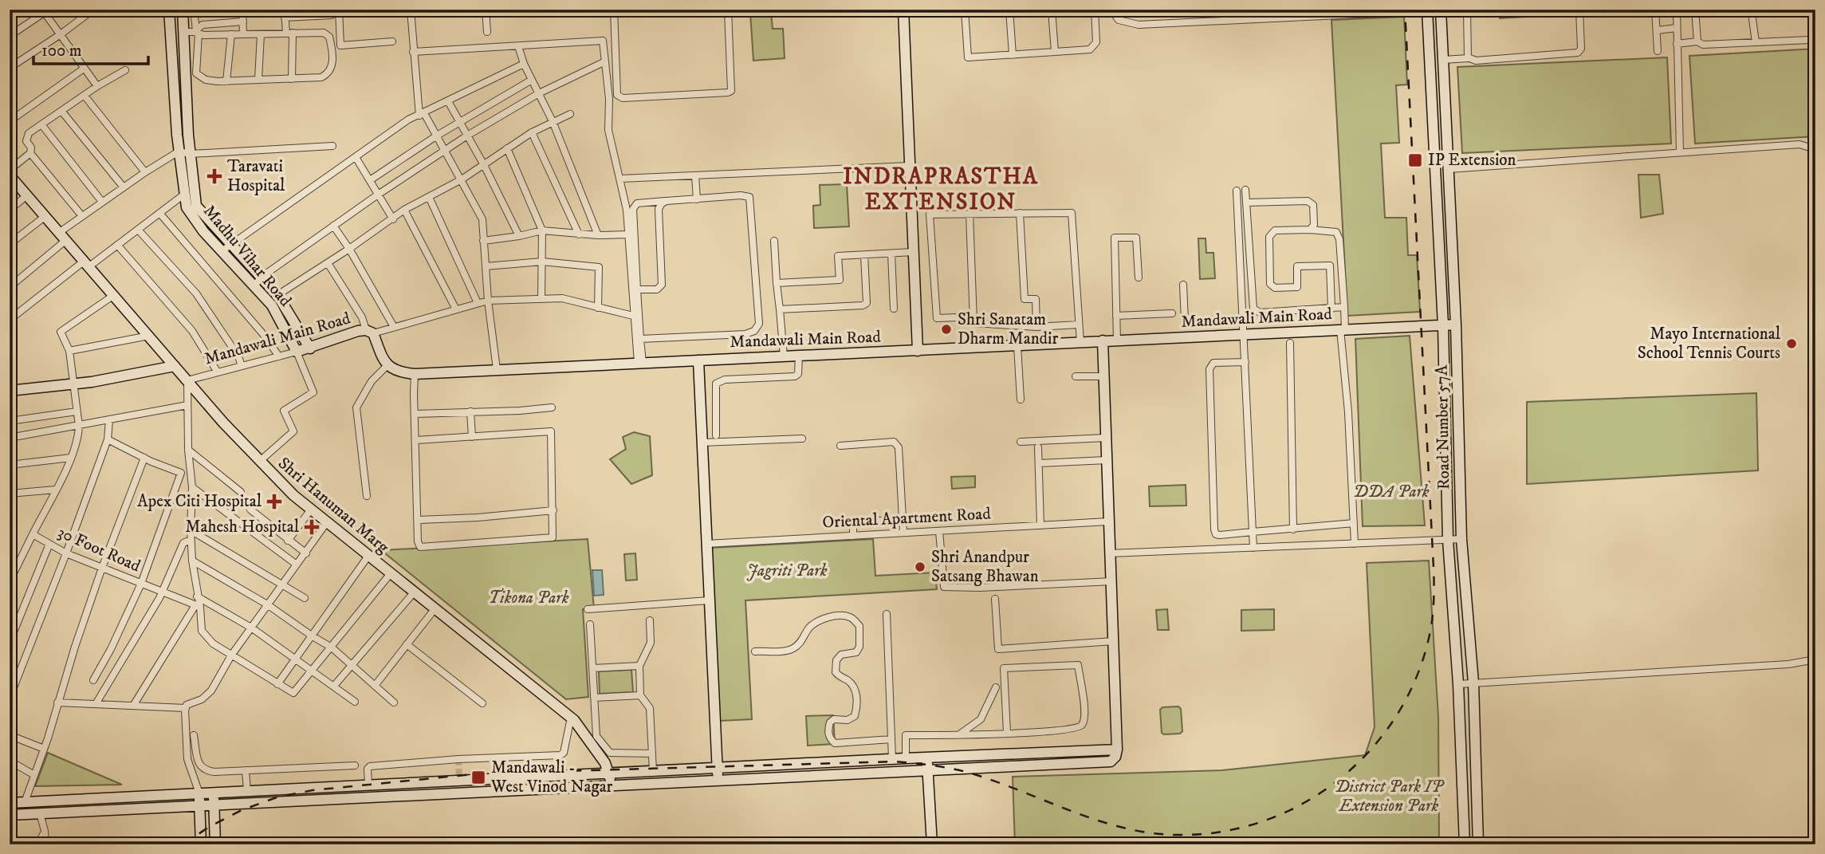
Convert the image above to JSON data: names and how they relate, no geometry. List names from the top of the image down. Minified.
{"streets":{"street":["Madhu Vihar Road","Mandawali Main Road","Road Number 57A","Shri Hanuman Marg","Oriental Apartment Road","30 Foot Road"]},"crossings":[["Madhu Vihar Road","Mandawali Main Road"],["Mandawali Main Road","Road Number 57A"],["Mandawali Main Road","Shri Hanuman Marg"],["Shri Hanuman Marg","30 Foot Road"]],"districts":["INDRAPRASTHA EXTENSION"],"parks":["DDA Park","Jagriti Park","Tikona Park","District Park IP Extension Park"],"places":{"transit":["IP Extension","Mandawali - West Vinod Nagar"],"health":["Taravati Hospital","Apex Citi Hospital","Mahesh Hospital"],"other":["Shri Sanatam Dharm Mandir","Mayo International School Tennis Courts","Shri Anandpur Satsang Bhawan"]},"scale_bar":"100 m"}
